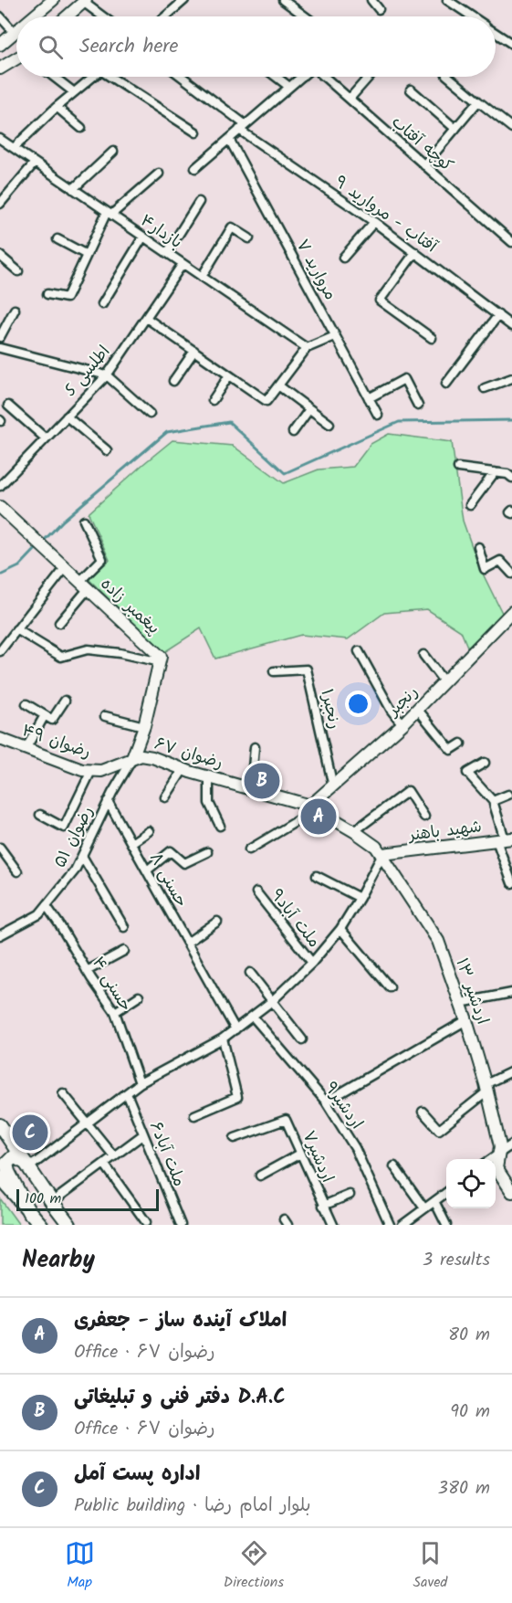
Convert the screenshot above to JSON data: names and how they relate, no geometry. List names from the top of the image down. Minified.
{"streets":{"street":["کوچه آفتاب","آفتاب - مروارید ۹","بازدار۴","مروارید ۷","اطلسی 5","پیغمبر زاده","رنجبر","رنجبر۱","رضوان ۴۹","رضوان ۶۷","شهید باهنر","رضوان ۵۱","حسنی ۸","ملت آباد۹","حسنی ۴","اردشیر ۱۳","اردشیر۹","ملت آباد۶","اردشیر۷"]},"crossings":[["بازدار۴","اطلسی 5"],["رنجبر","رنجبر۱"],["رنجبر","رضوان ۶۷"],["رضوان ۴۹","رضوان ۶۷"],["رضوان ۴۹","رضوان ۵۱"],["رضوان ۶۷","شهید باهنر"],["رضوان ۶۷","رضوان ۵۱"],["رضوان ۶۷","اردشیر ۱۳"],["شهید باهنر","اردشیر ۱۳"],["رضوان ۵۱","حسنی ۸"],["رضوان ۵۱","حسنی ۴"]],"scale_bar":"100 m","page":{"search":"Search here","pins":["B","A","C"],"scale":"100 m","heading":["Nearby","3 results"],"list":[{"mark":"A","name":"املاک آینده ساز - جعفری","note":"Office · رضوان ۶۷","value":"80 m"},{"mark":"B","name":"دفتر فنی و تبلیغاتی D.A.C","note":"Office · رضوان ۶۷","value":"90 m"},{"mark":"C","name":"اداره پست آمل","note":"Public building · بلوار امام رضا","value":"380 m"}],"nav":["Map","Directions","Saved"]}}
